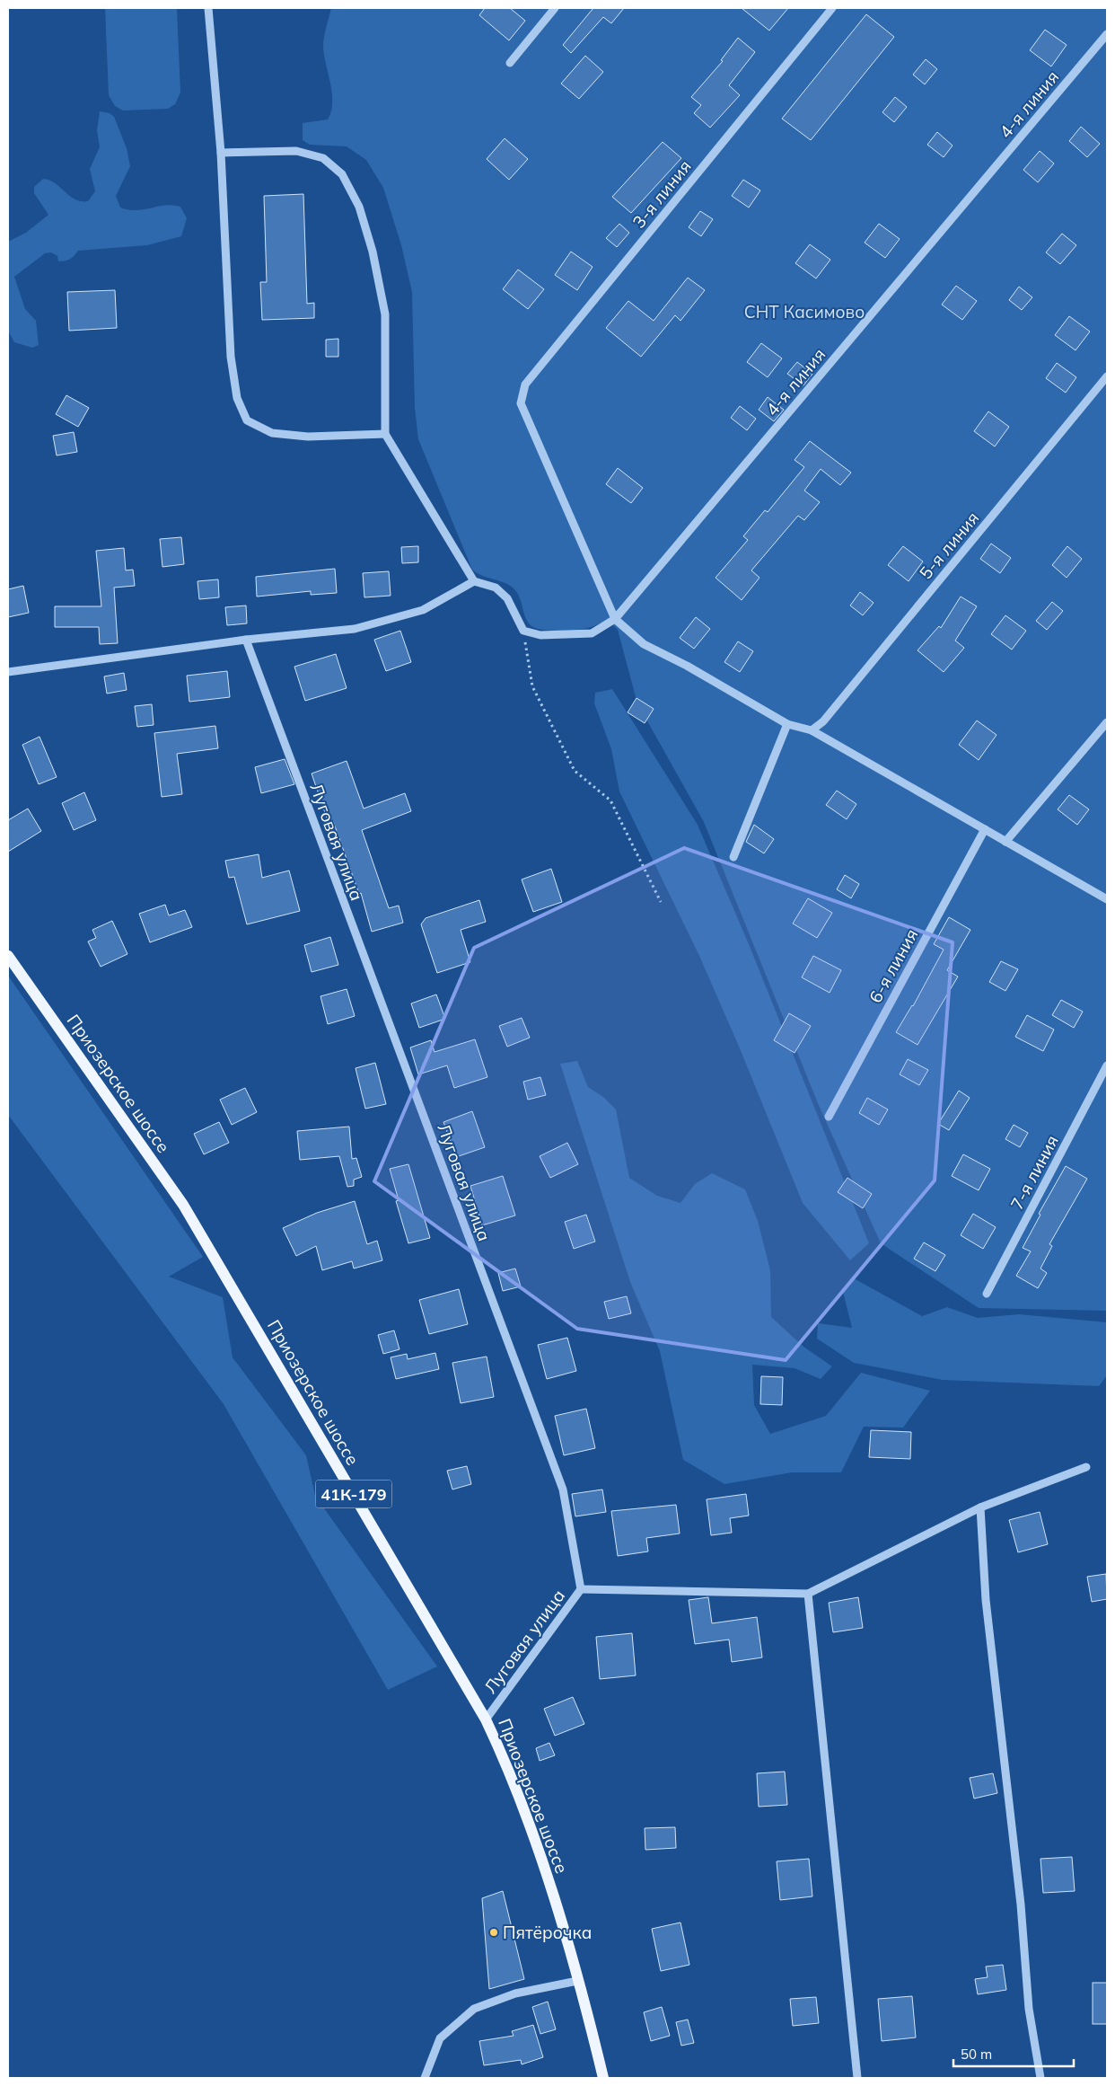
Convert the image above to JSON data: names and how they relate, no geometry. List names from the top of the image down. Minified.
{"streets":{"main road":["Приозерское шоссе","41К-179"],"street":["4-я линия","3-я линия","5-я линия","Луговая улица","6-я линия","7-я линия"]},"crossings":[["4-я линия","3-я линия"],["Луговая улица","Приозерское шоссе"]],"parks":["СНТ Касимово"],"places":["Пятёрочка"],"scale_bar":"50 m"}
